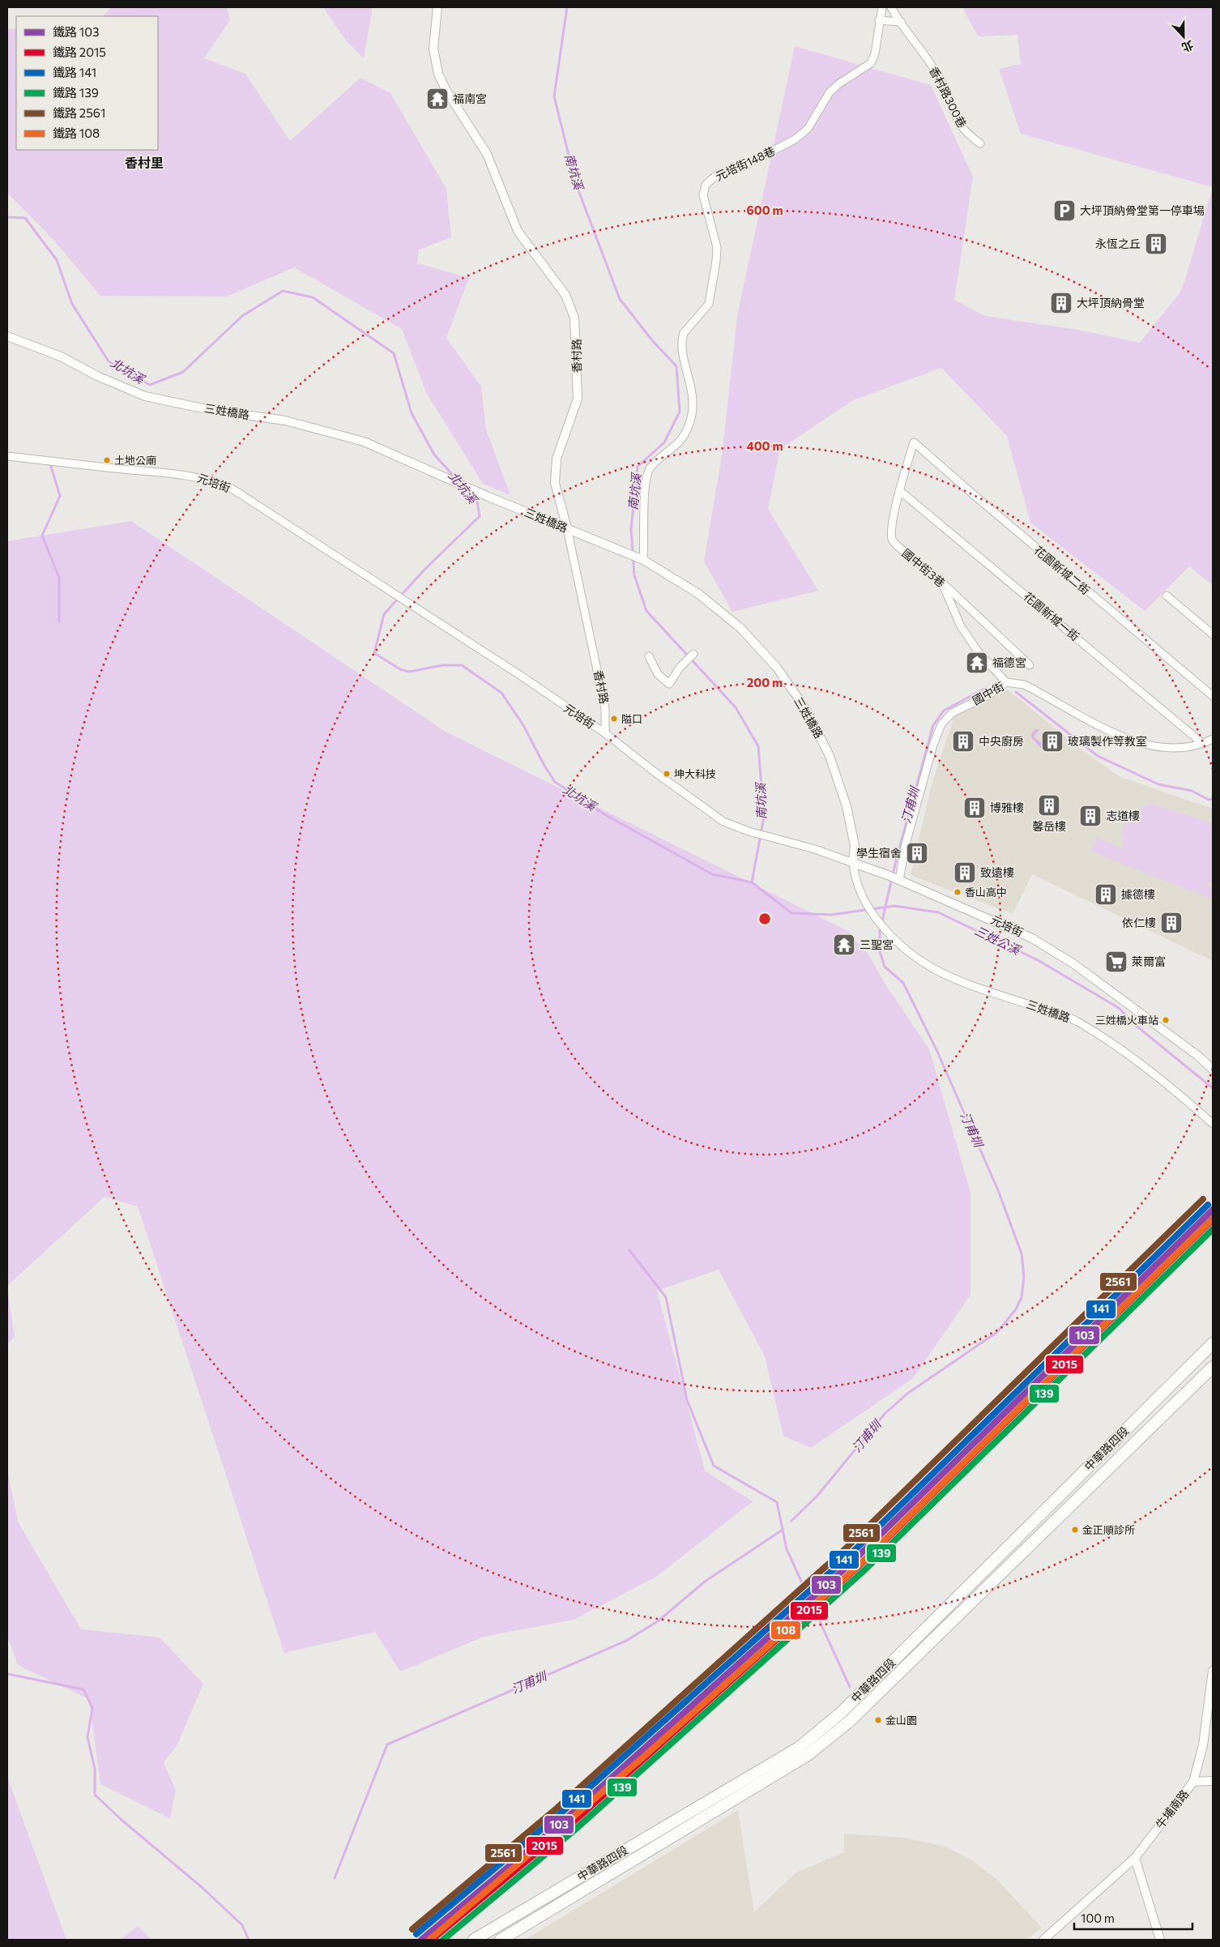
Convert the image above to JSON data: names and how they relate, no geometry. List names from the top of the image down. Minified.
{"streets":{"main road":["中華路四段"],"street":["香村路300巷","元培街148巷","香村路","三姓橋路","元培街","國中街3巷","花園新城二街","花園新城一街","國中街","牛埔南路"]},"crossings":[["元培街148巷","三姓橋路"],["香村路","三姓橋路"],["香村路","元培街"],["三姓橋路","元培街"],["元培街","國中街"],["國中街3巷","花園新城二街"],["國中街3巷","花園新城一街"],["花園新城一街","國中街"]],"districts":["香村里"],"water":["南坑溪","北坑溪","汀甫圳","三姓公溪"],"places":{"temple":["福南宮","福德宮","三聖宮"],"parking":["大坪頂納骨堂第一停車場"],"building":["永恆之丘","大坪頂納骨堂","中央廚房","玻璃製作等教室","馨岳樓","博雅樓","志道樓","學生宿舍","致遠樓","據德樓","依仁樓"],"other":["土地公廟","隘口","坤大科技","香山高中","三姓橋火車站","金正順診所","金山園"],"supermarket":["萊爾富"]},"lines":["rail line 2561","rail line 141","rail line 103","rail line 108","rail line 2015","rail line 139"],"legend":["鐵路 103","鐵路 2015","鐵路 141","鐵路 139","鐵路 2561","鐵路 108"],"scale_bar":"100 m","north":"bottom","rings":["600 m","400 m","200 m"]}
